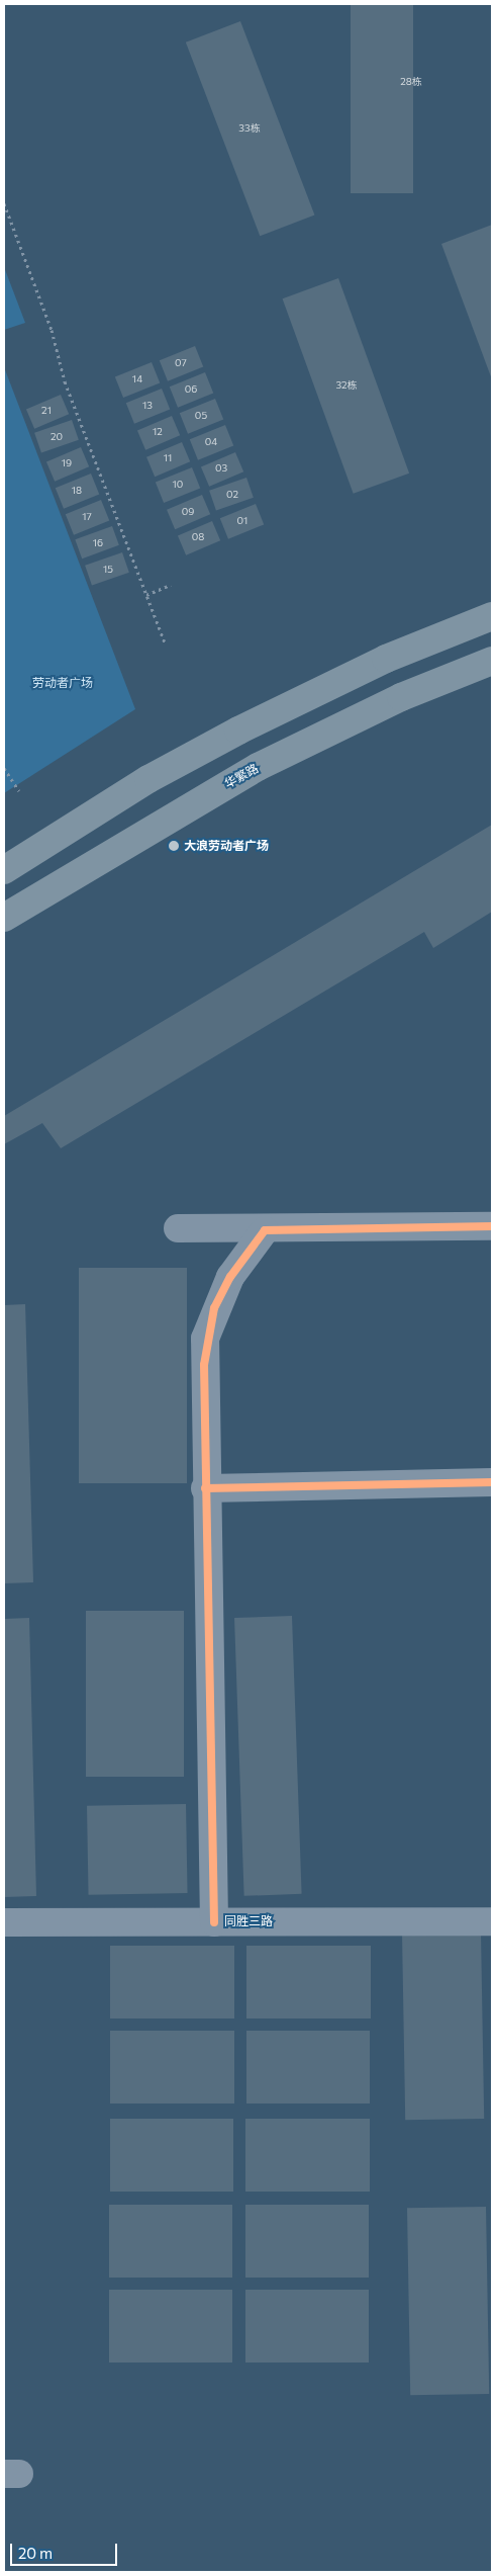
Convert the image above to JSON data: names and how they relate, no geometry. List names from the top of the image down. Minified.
{"streets":{"main road":["华繁路"],"street":["同胜三路"]},"parks":["劳动者广场"],"places":["大浪劳动者广场"],"house_numbers":["28栋","33栋","07","14","32栋","06","13","21","05","12","20","04","11","19","03","10","18","02","09","17","01","08","16","15"],"scale_bar":"20 m"}
